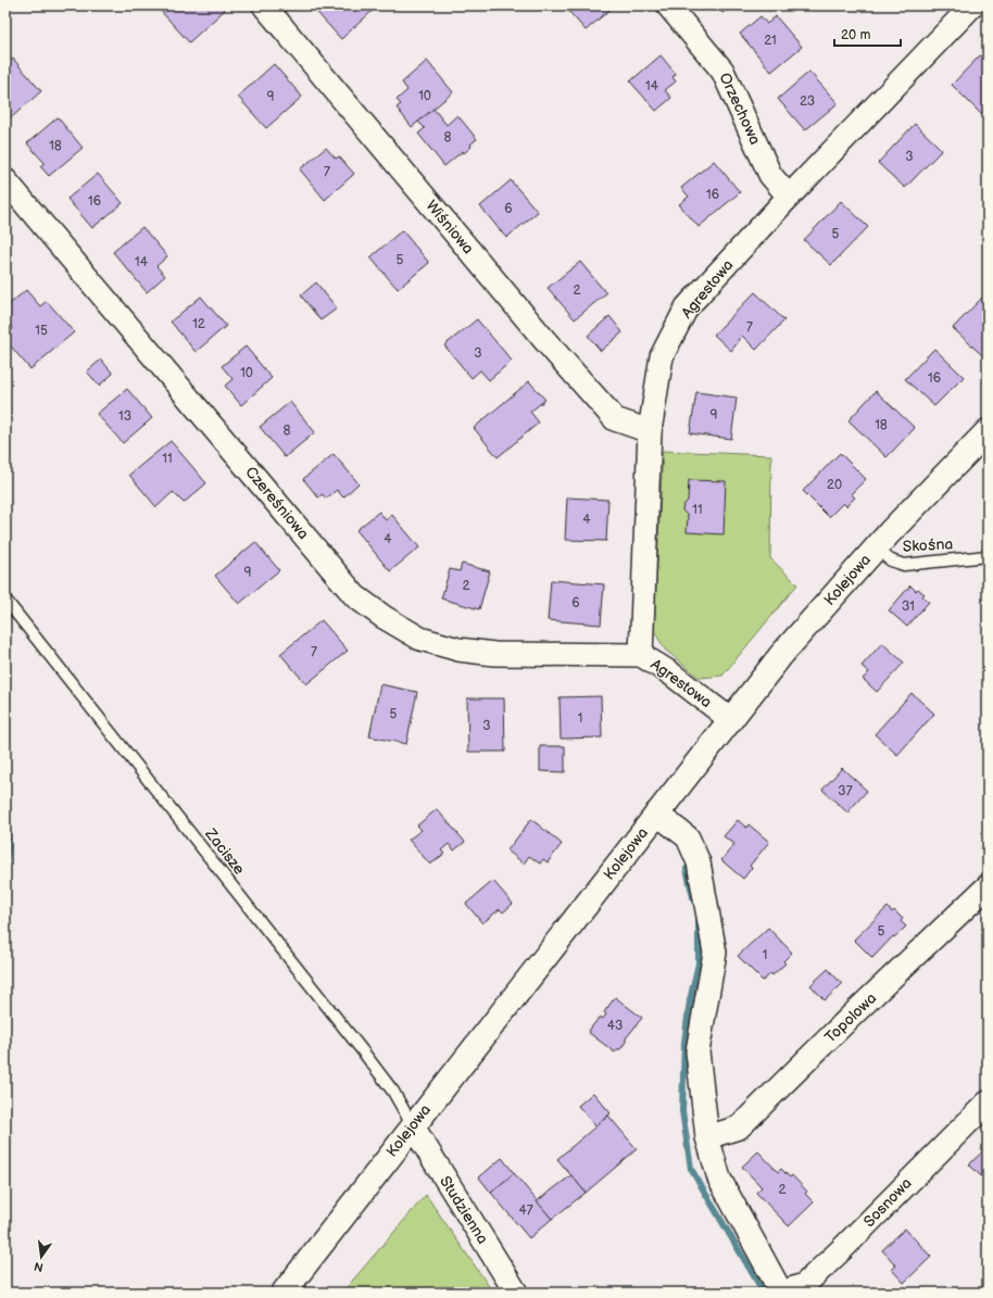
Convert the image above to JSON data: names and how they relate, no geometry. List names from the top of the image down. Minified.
{"streets":{"street":["Orzechowa","Wiśniowa","Agrestowa","Czereśniowa","Kolejowa","Topolowa","Sosnowa","Studzienna"],"lane":["Skośna","Zacisze"]},"crossings":[["Orzechowa","Agrestowa"],["Wiśniowa","Agrestowa"],["Agrestowa","Czereśniowa"],["Agrestowa","Kolejowa"],["Skośna","Kolejowa"],["Kolejowa","Zacisze"],["Kolejowa","Studzienna"],["Zacisze","Studzienna"]],"house_numbers":["21","14","10","9","23","8","18","3","7","16","16","6","5","5","14","2","12","7","15","3","10","16","9","13","18","8","11","20","11","4","4","9","2","6","31","7","5","1","3","37","5","1","43","2","47"],"scale_bar":"20 m","north":"bottom"}
